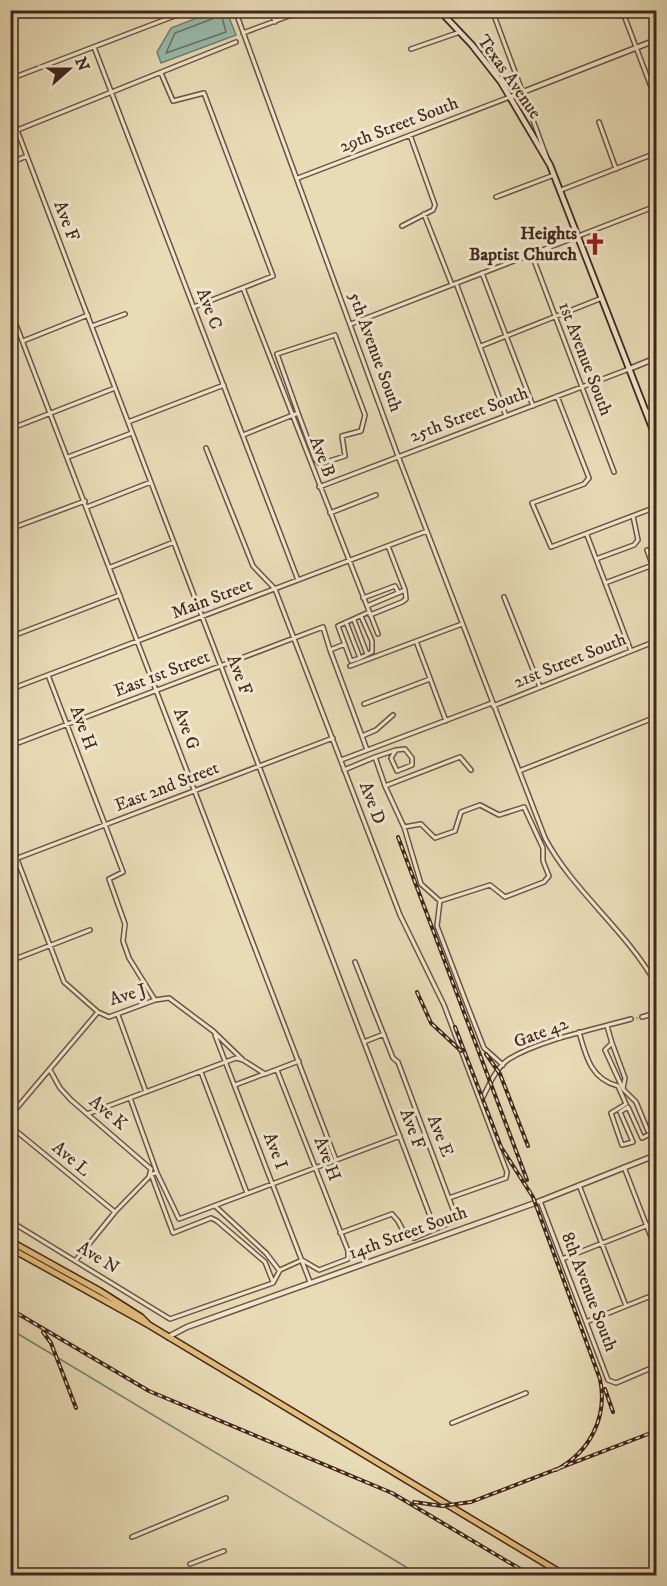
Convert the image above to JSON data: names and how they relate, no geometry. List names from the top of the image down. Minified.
{"streets":{"main road":["Texas Avenue"],"street":["29th Street South","Ave F","Ave C","5th Avenue South","1st Avenue South","25th Street South","Ave B","Main Street","21st Street South","East 1st Street","Ave H","Ave G","East 2nd Street","Ave D","Ave J","Gate 42","Ave K","Ave E","Ave I","Ave L","14th Street South","Ave N","8th Avenue South"]},"crossings":[["Texas Avenue","29th Street South"],["Texas Avenue","25th Street South"],["29th Street South","5th Avenue South"],["Ave F","Main Street"],["Ave F","East 1st Street"],["Ave F","East 2nd Street"],["Ave F","Ave E"],["Ave C","Main Street"],["5th Avenue South","25th Street South"],["5th Avenue South","Main Street"],["5th Avenue South","21st Street South"],["1st Avenue South","25th Street South"],["25th Street South","Ave B"],["Ave B","Main Street"],["Main Street","Ave H"],["Main Street","Ave G"],["Main Street","Ave D"],["21st Street South","Ave D"],["East 1st Street","Ave H"],["East 1st Street","Ave G"],["East 1st Street","Ave D"],["Ave H","East 2nd Street"],["Ave H","Ave J"],["Ave H","Ave I"],["Ave G","East 2nd Street"],["East 2nd Street","Ave D"],["East 2nd Street","Ave J"],["Ave D","Gate 42"],["Ave D","Ave E"],["Ave J","Ave I"],["Ave K","Ave N"],["Ave I","14th Street South"],["14th Street South","8th Avenue South"]],"places":{"church":["Heights Baptist Church"]},"north":"right"}
